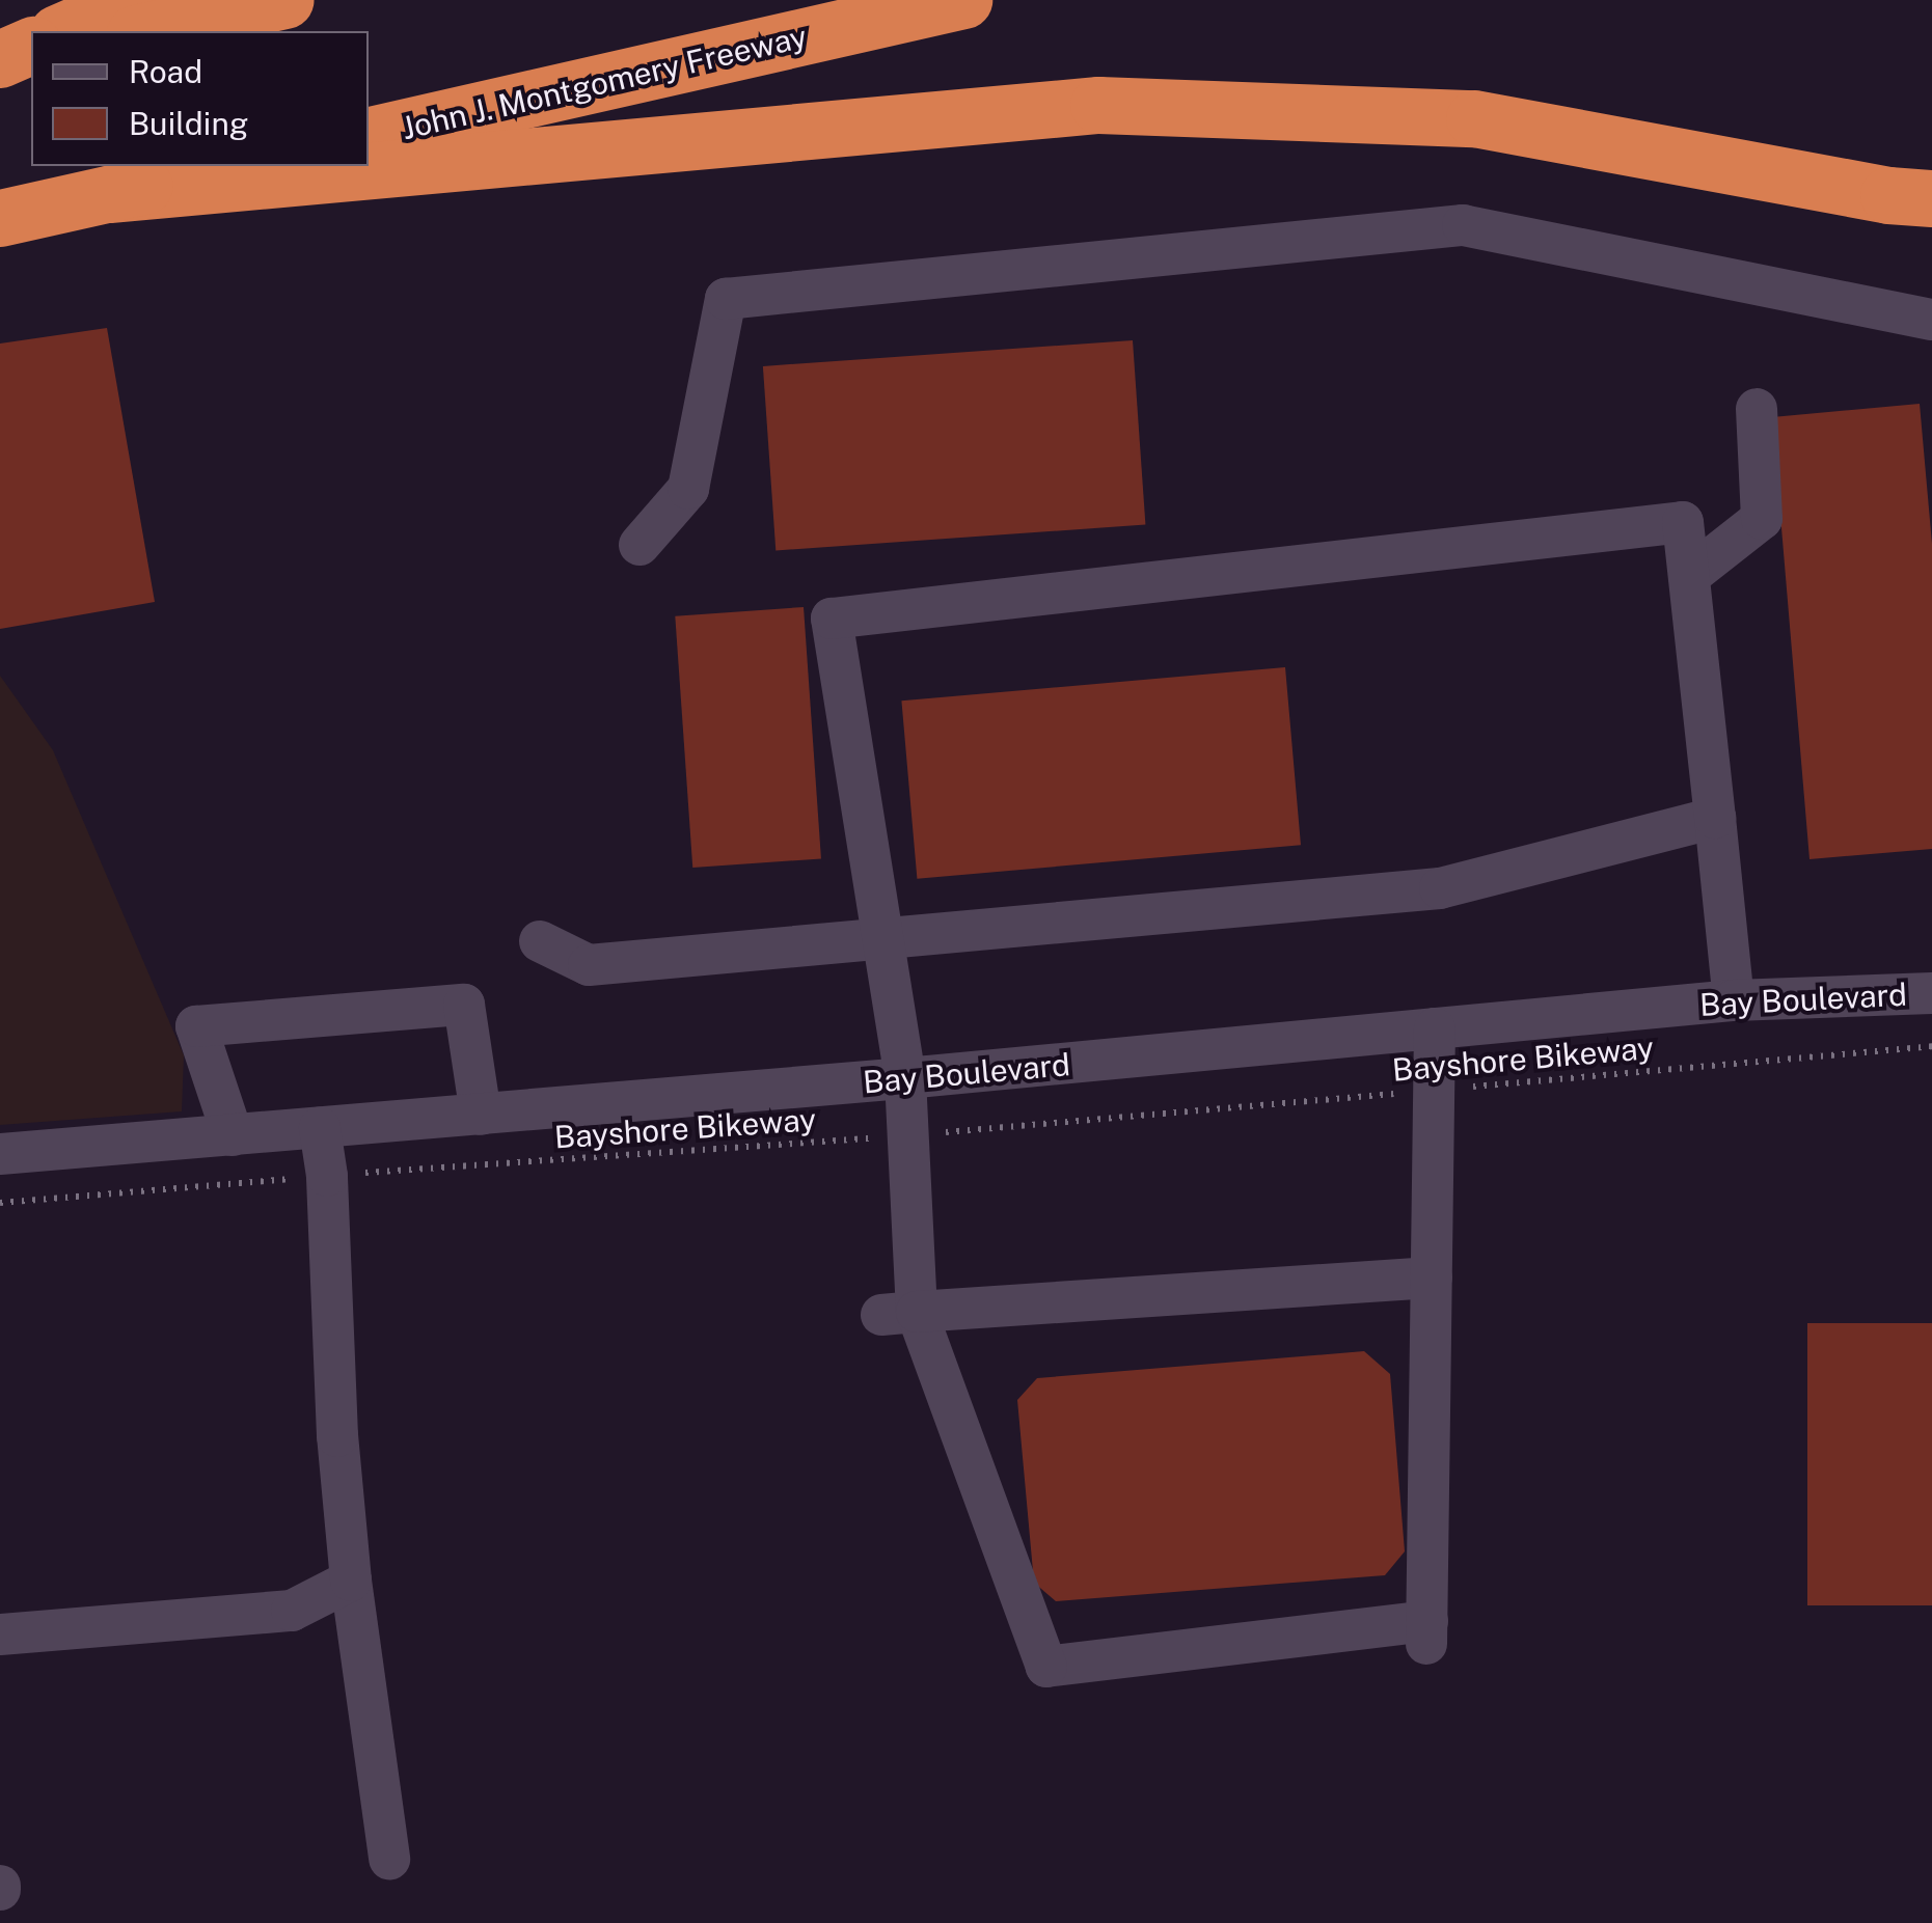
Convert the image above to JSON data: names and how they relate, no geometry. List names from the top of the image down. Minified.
{"streets":{"highway":["John J. Montgomery Freeway"],"street":["Bay Boulevard"],"path":["Bayshore Bikeway"]},"legend":["Road","Building"]}
